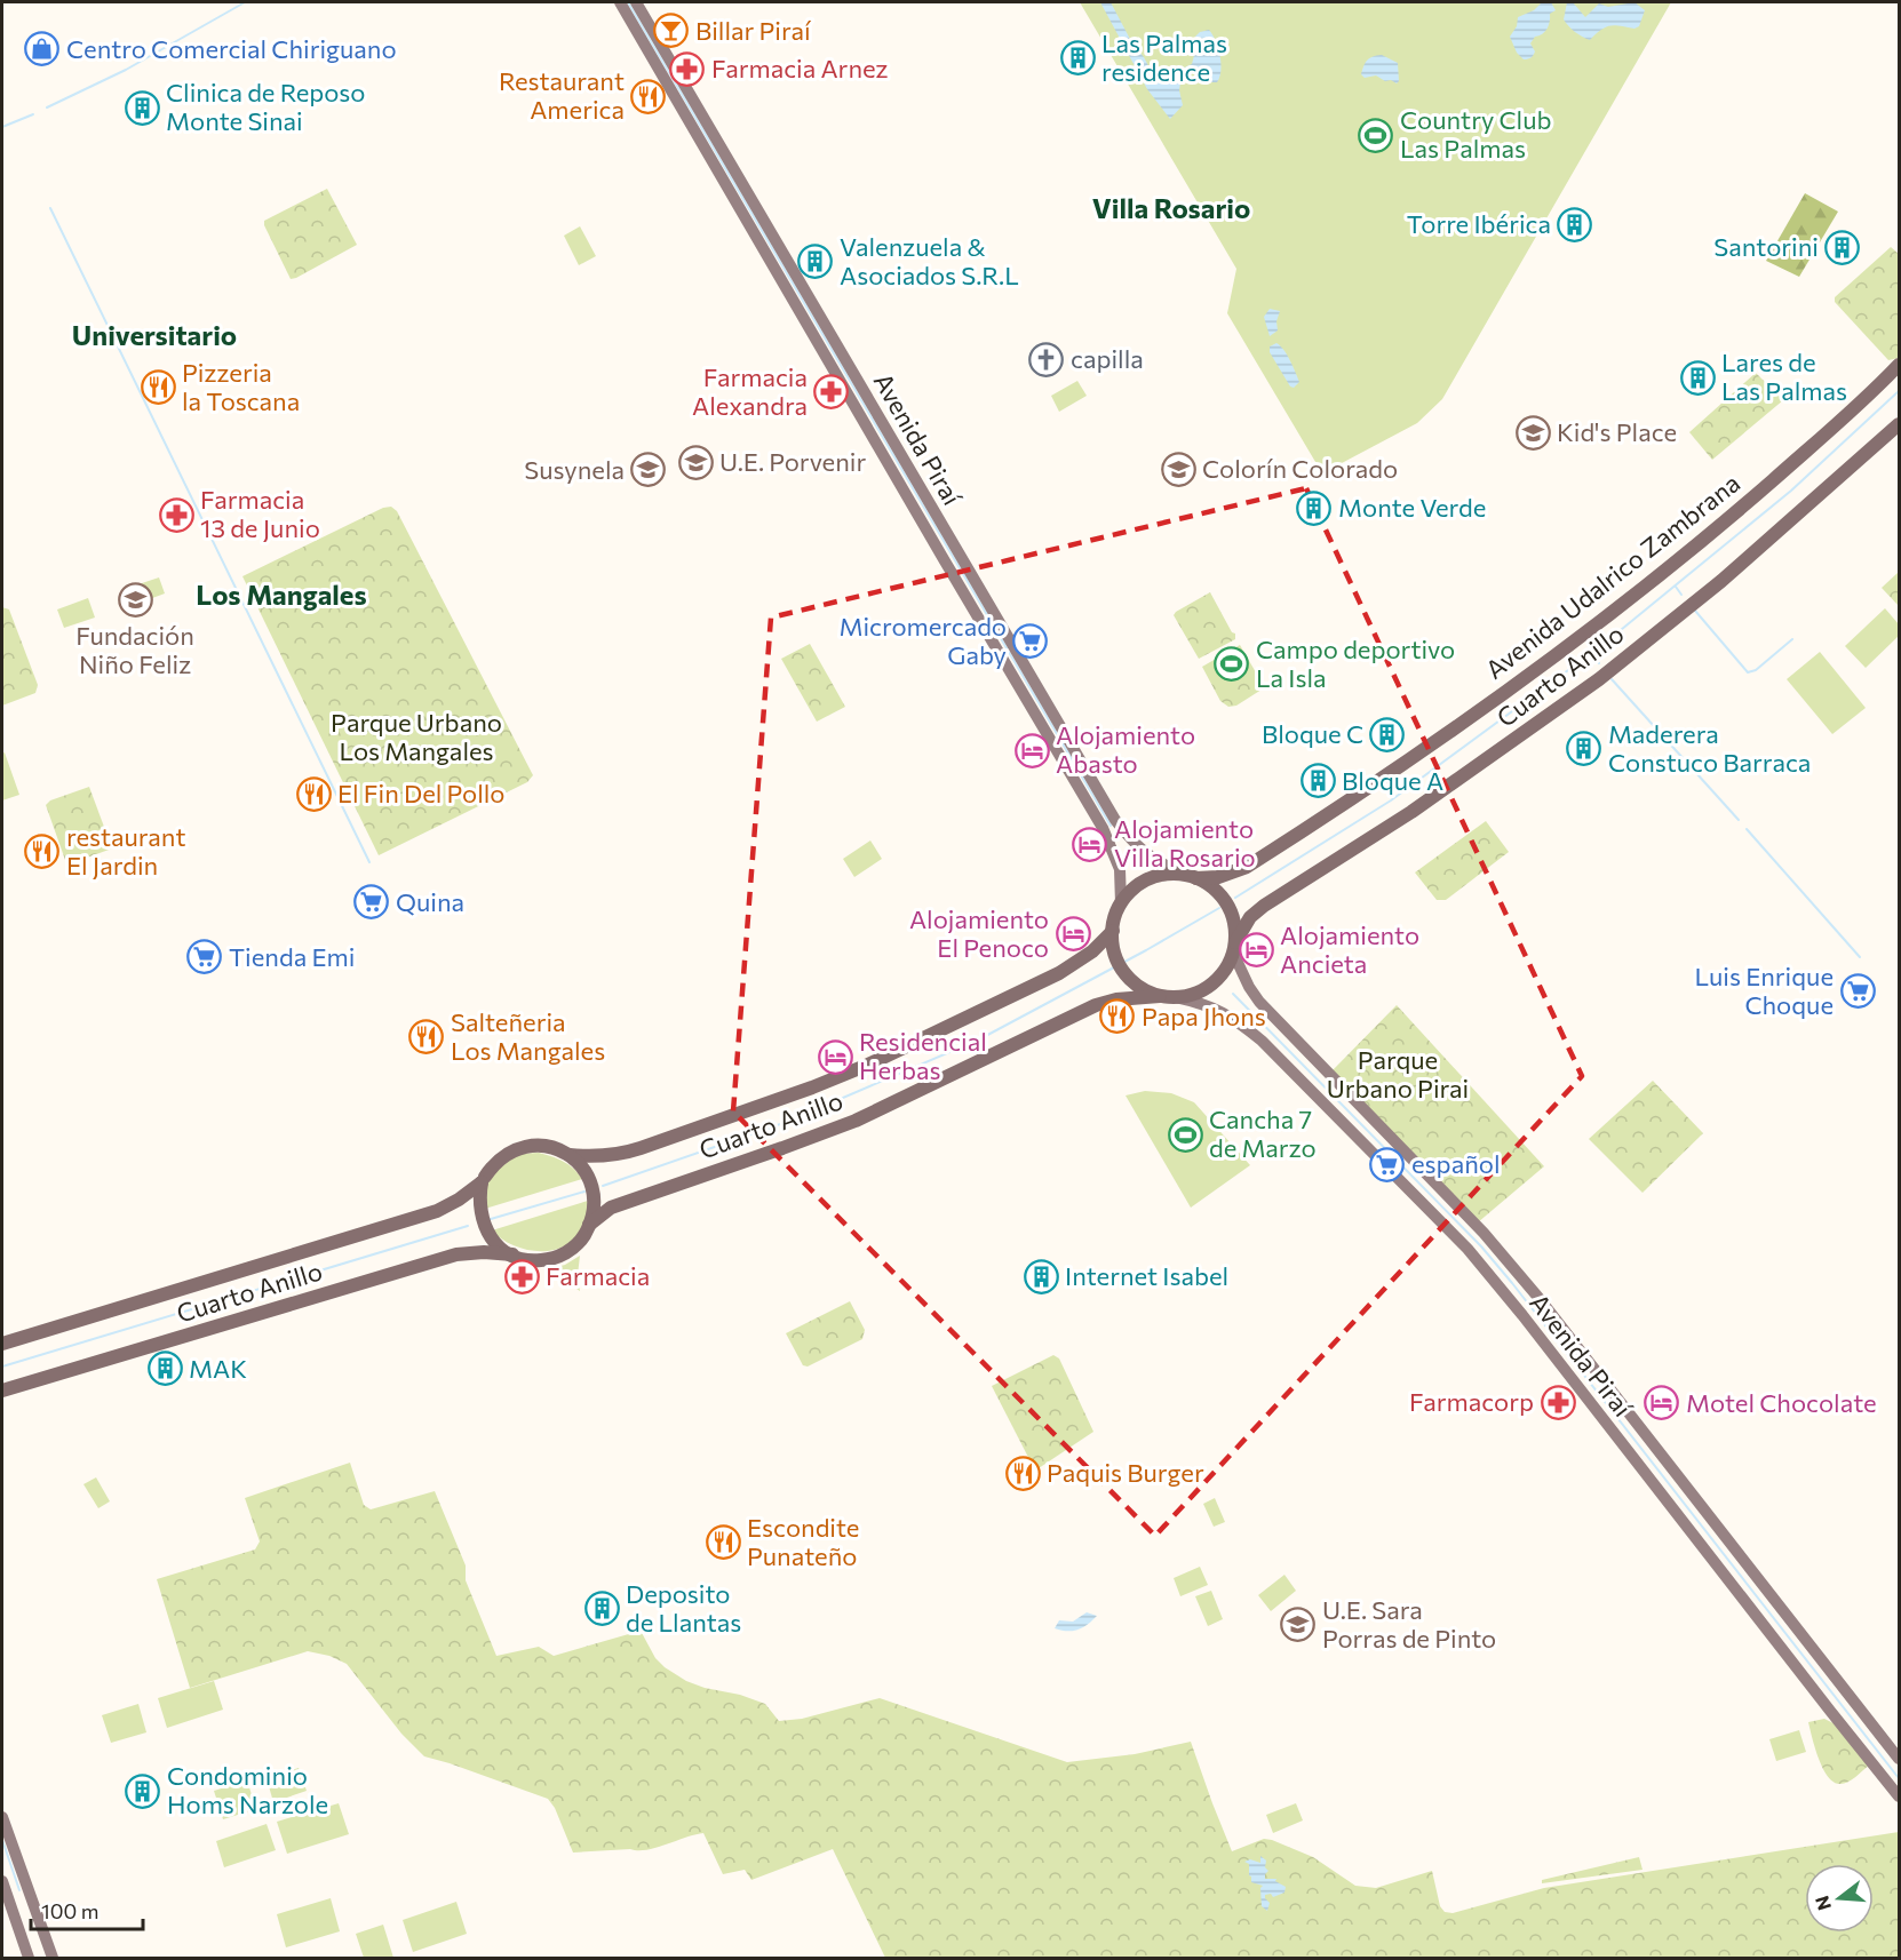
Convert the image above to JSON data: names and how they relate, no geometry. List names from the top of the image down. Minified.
{"streets":{"highway":["Avenida Udalrico Zambrana","Cuarto Anillo"],"main road":["Avenida Piraí"]},"crossings":[["Avenida Piraí","Avenida Udalrico Zambrana"],["Avenida Piraí","Cuarto Anillo"],["Avenida Udalrico Zambrana","Cuarto Anillo"]],"districts":["Villa Rosario","Universitario","Los Mangales"],"parks":["Parque Urbano Los Mangales","Parque Urbano Pirai"],"places":{"bar":["Billar Piraí"],"shop":["Centro Comercial Chiriguano"],"building":["Las Palmas residence","Clinica de Reposo Monte Sinai","Torre Ibérica","Santorini","Valenzuela & Asociados S.R.L","Lares de Las Palmas","Monte Verde","Bloque C","Maderera Constuco Barraca","Bloque A","Internet Isabel","MAK","Deposito de Llantas","Condominio Homs Narzole"],"pharmacy":["Farmacia Arnez","Farmacia Alexandra","Farmacia 13 de Junio","Farmacia","Farmacorp"],"restaurant":["Restaurant America","Pizzeria la Toscana","El Fin Del Pollo","restaurant El Jardin","Papa Jhons","Salteñeria Los Mangales","Paquis Burger","Escondite Punateño"],"sports":["Country Club Las Palmas","Campo deportivo La Isla","Cancha 7 de Marzo"],"church":["capilla"],"school or university":["Kid's Place","U.E. Porvenir","Colorín Colorado","Susynela","Fundación Niño Feliz","U.E. Sara Porras de Pinto"],"supermarket":["Micromercado Gaby","Quina","Tienda Emi","Luis Enrique Choque","español"],"hotel":["Alojamiento Abasto","Alojamiento Villa Rosario","Alojamiento El Penoco","Alojamiento Ancieta","Residencial Herbas","Motel Chocolate"]},"scale_bar":"100 m","north":"left"}
